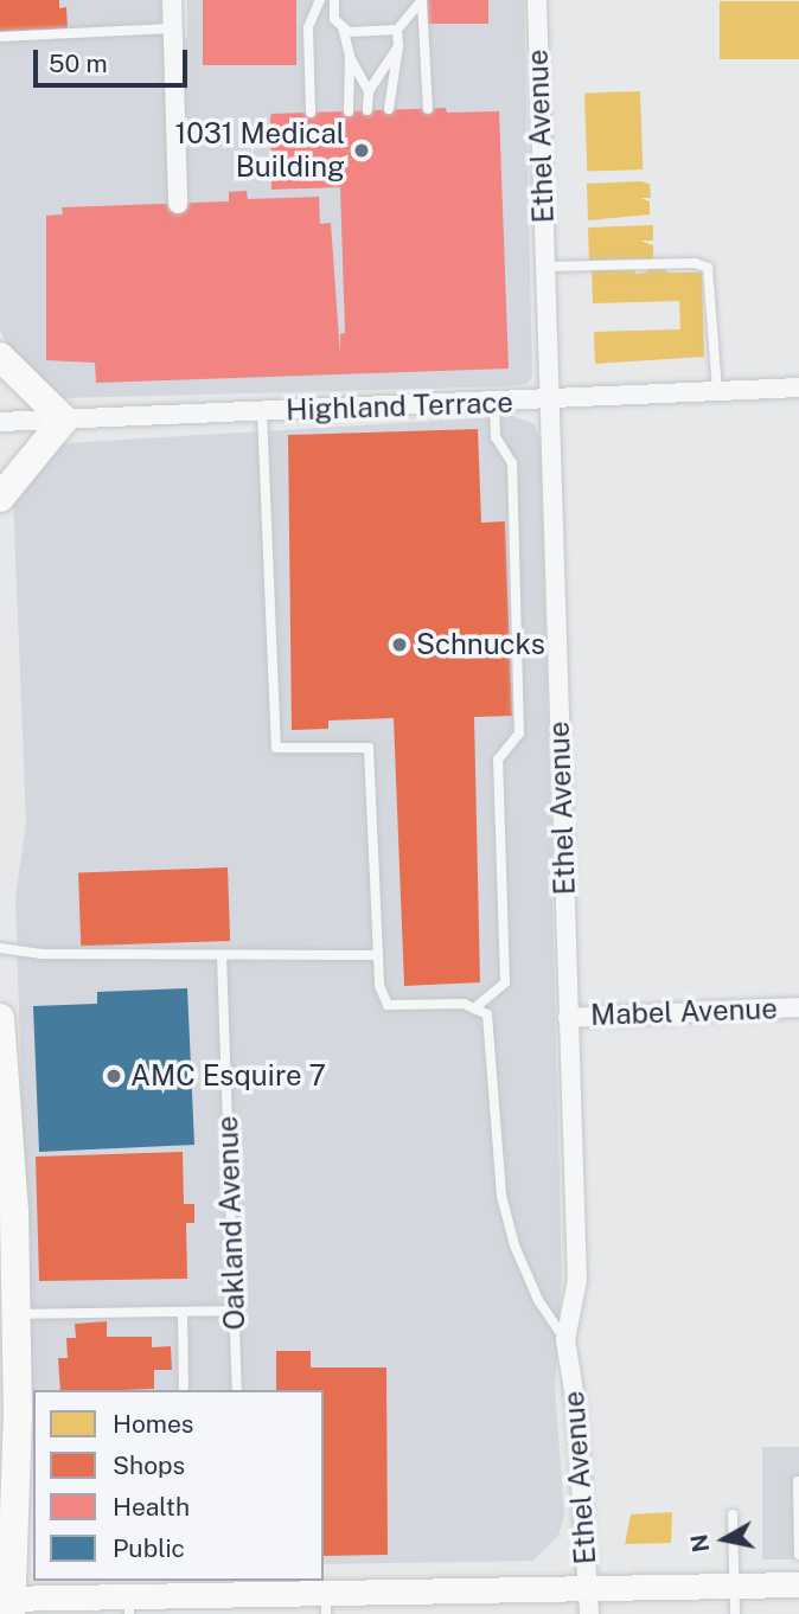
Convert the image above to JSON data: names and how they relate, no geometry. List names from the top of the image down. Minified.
{"streets":{"street":["Ethel Avenue","Highland Terrace","Mabel Avenue"],"lane":["Oakland Avenue"]},"crossings":[["Ethel Avenue","Highland Terrace"],["Ethel Avenue","Mabel Avenue"]],"places":["1031 Medical Building","Schnucks","AMC Esquire 7"],"legend":["Homes","Shops","Health","Public"],"scale_bar":"50 m","north":"left"}
